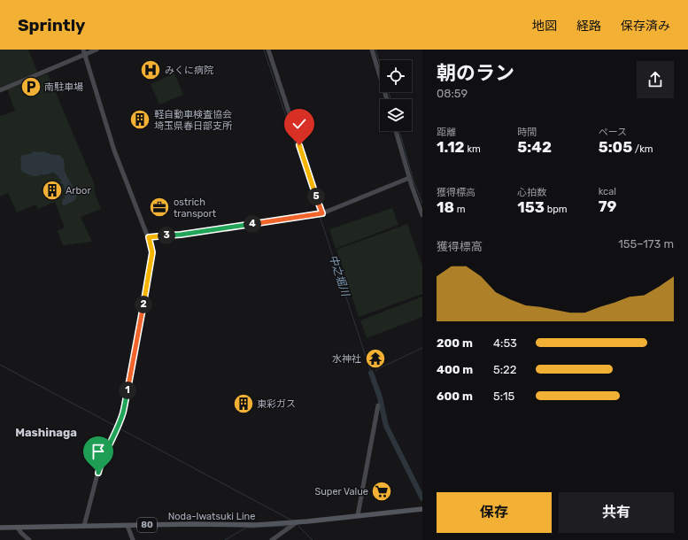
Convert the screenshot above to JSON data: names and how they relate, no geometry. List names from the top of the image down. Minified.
{"streets":{"main road":["Noda-Iwatsuki Line","80"]},"districts":["Mashinaga"],"water":["中之堀川"],"places":{"hospital":["みくに病院"],"parking":["南駐車場"],"building":["軽自動車検査協会 埼玉県春日部支所","Arbor","東彩ガス"],"office":["ostrich transport"],"temple":["水神社"],"supermarket":["Super Value"]},"page":{"header":"Sprintly","nav":["地図","経路","保存済み"],"heading":["朝のラン","08:59"],"stats":[["距離","1.12 km"],["時間","5:42"],["ペース","5:05 /km"],["獲得標高","18 m"],["心拍数","153 bpm"],["kcal","79"]],"pins":["5","4","3","2","1"],"chart":["獲得標高","155–173 m"],"list":[{"name":"200 m","note":"4:53"},{"name":"400 m","note":"5:22"},{"name":"600 m","note":"5:15"}],"buttons":["保存","共有"]}}
